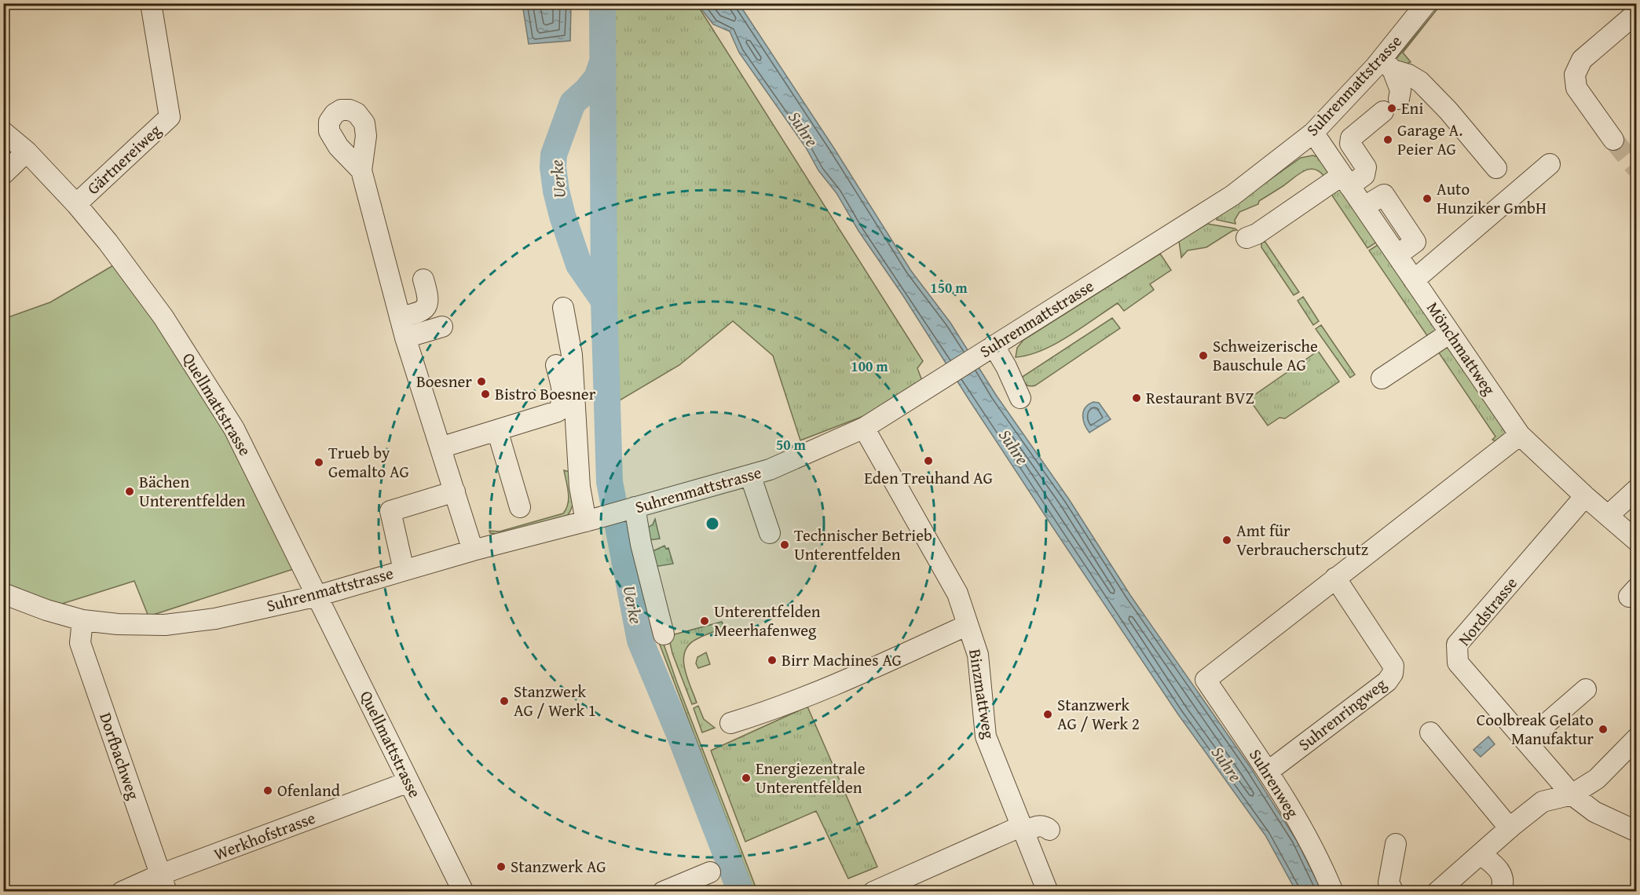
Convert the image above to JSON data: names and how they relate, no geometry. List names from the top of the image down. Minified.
{"streets":{"street":["Suhrenmattstrasse","Gärtnereiweg","Mönchmattweg","Quellmattstrasse","Nordstrasse","Binzmattweg","Suhrenringweg","Dorfbachweg","Suhrenweg","Werkhofstrasse"]},"crossings":[["Suhrenmattstrasse","Mönchmattweg"],["Suhrenmattstrasse","Quellmattstrasse"],["Suhrenmattstrasse","Binzmattweg"],["Suhrenmattstrasse","Dorfbachweg"],["Gärtnereiweg","Quellmattstrasse"],["Mönchmattweg","Nordstrasse"],["Quellmattstrasse","Werkhofstrasse"],["Suhrenringweg","Suhrenweg"],["Dorfbachweg","Werkhofstrasse"]],"water":["Suhre","Uerke"],"places":["Eni","Garage A. Peier AG","Auto Hunziker GmbH","Schweizerische Bauschule AG","Boesner","Bistro Boesner","Restaurant BVZ","Eden Treuhand AG","Trueb by Gemalto AG","Bächen Unterentfelden","Amt für Verbraucherschutz","Technischer Betrieb Unterentfelden","Unterentfelden Meerhafenweg","Birr Machines AG","Stanzwerk AG / Werk 1","Stanzwerk AG / Werk 2","Coolbreak Gelato Manufaktur","Energiezentrale Unterentfelden","Ofenland","Stanzwerk AG"],"rings":["150 m","100 m","50 m"]}
